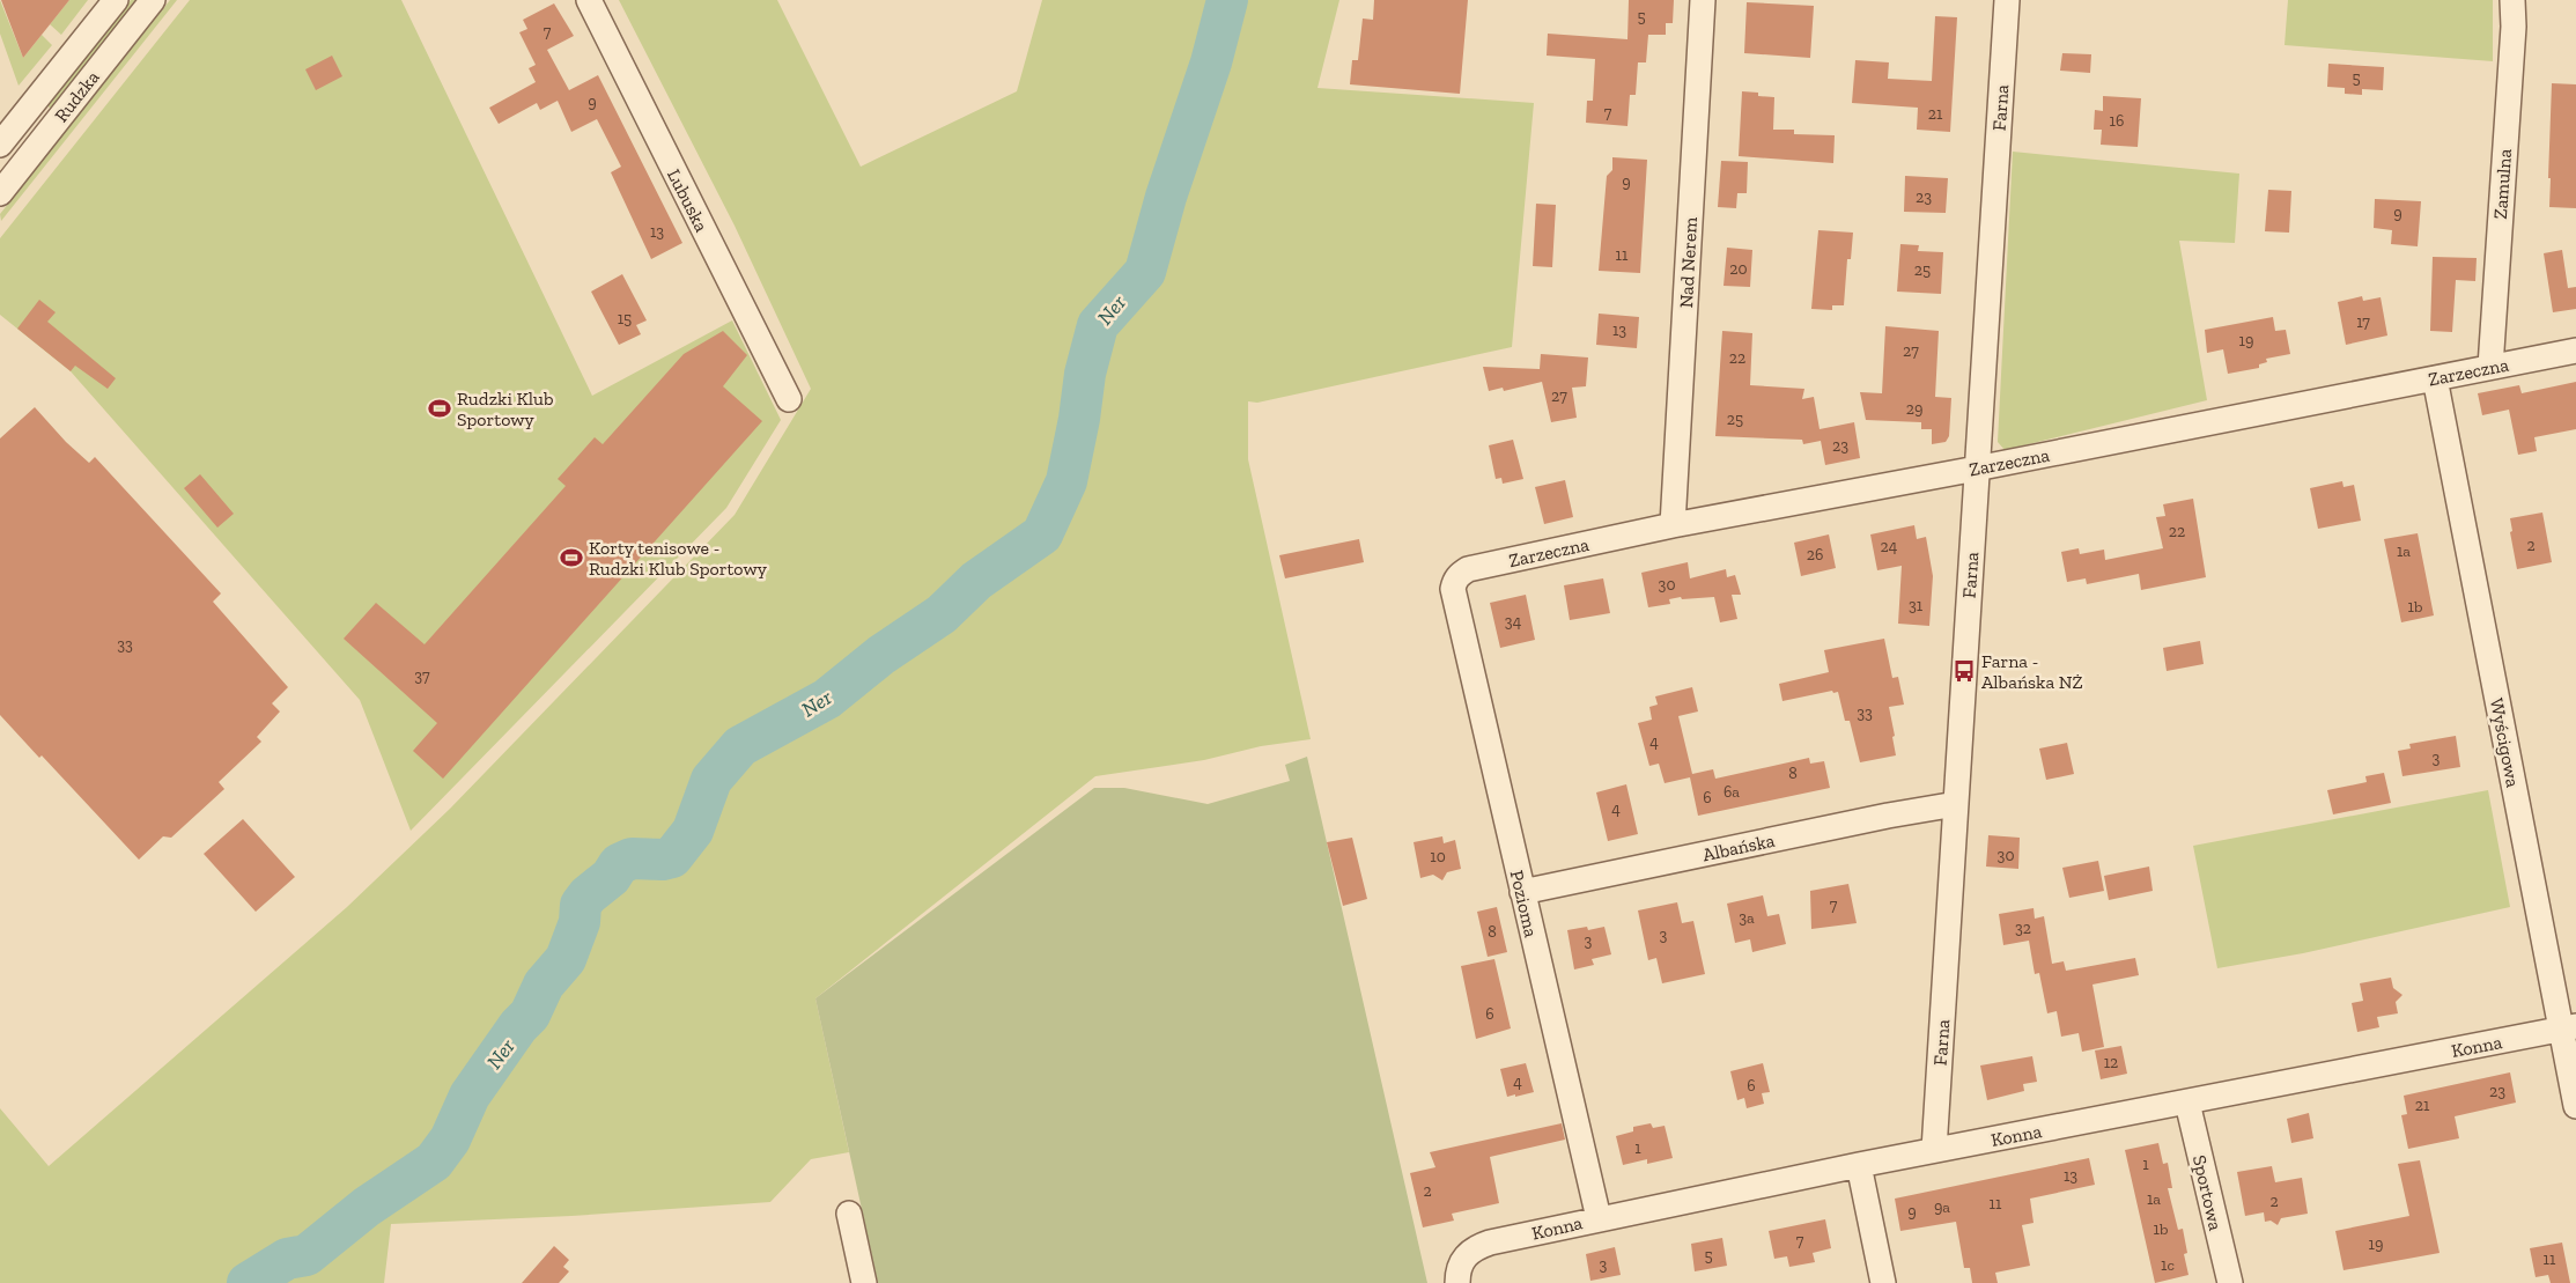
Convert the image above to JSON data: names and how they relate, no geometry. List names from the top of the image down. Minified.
{"streets":{"street":["Rudzka","Farna","Zamulna","Lubuska","Nad Nerem","Zarzeczna","Wyścigowa","Albańska","Pozioma","Konna","Sportowa"]},"crossings":[["Farna","Zarzeczna"],["Farna","Albańska"],["Farna","Konna"],["Zamulna","Zarzeczna"],["Nad Nerem","Zarzeczna"],["Zarzeczna","Wyścigowa"],["Zarzeczna","Pozioma"],["Wyścigowa","Konna"],["Albańska","Pozioma"],["Pozioma","Konna"],["Konna","Sportowa"]],"water":["Ner"],"places":{"sports":["Rudzki Klub Sportowy","Korty tenisowe - Rudzki Klub Sportowy"],"bus stop":["Farna - Albańska NŻ"]},"house_numbers":["5","7","5","9","7","21","16","9","23","9","13","11","20","25","15","17","13","19","27","22","27","29","25","23","22","2","24","1a","26","30","31","1b","34","33","37","33","4","3","8","6a","6","4","30","10","7","3a","32","8","3","3","6","12","4","6","23","21","1","1","13","2","1a","2","11","9a","9","1b","7","19","5","11","3","1c"]}
